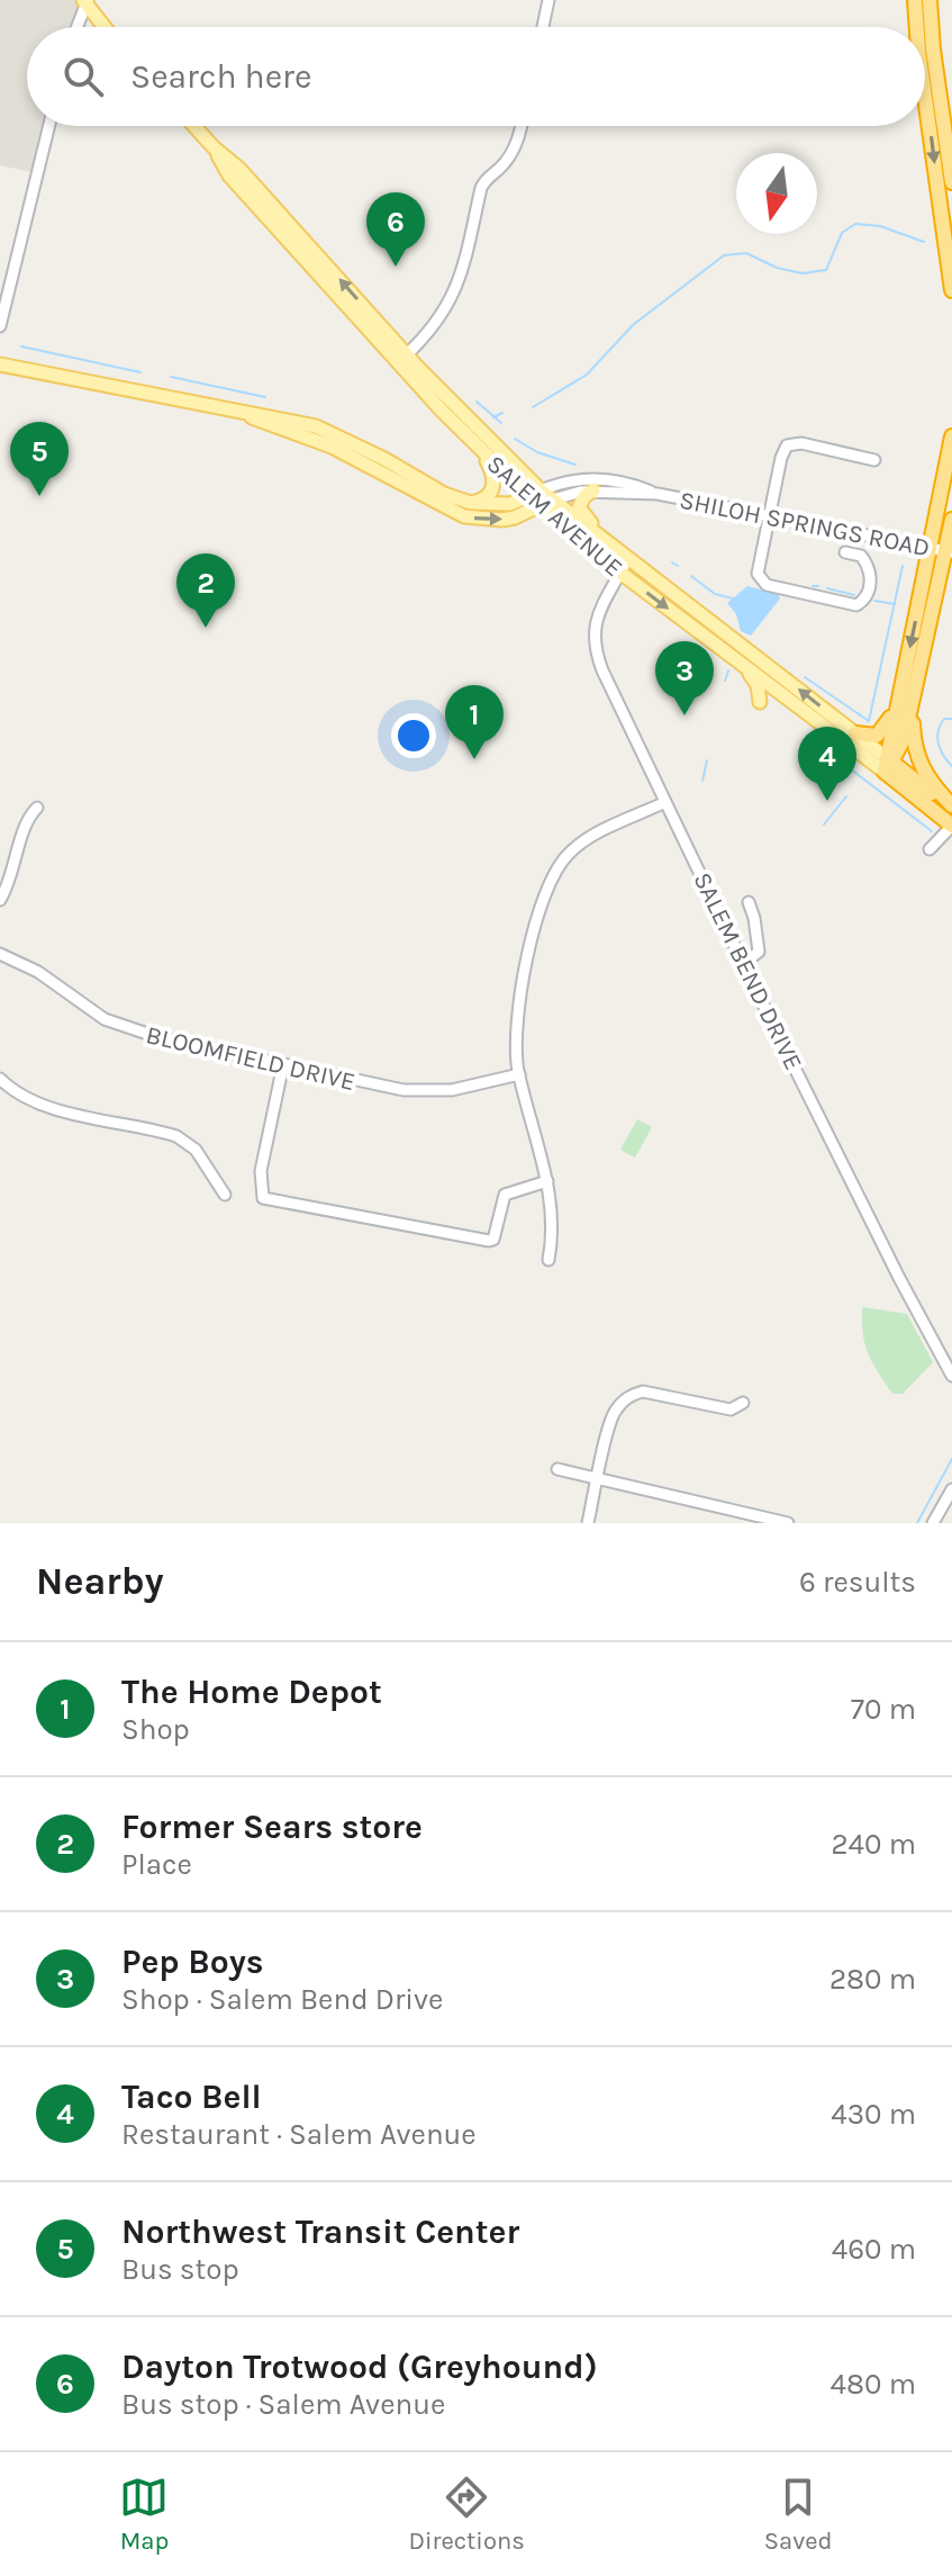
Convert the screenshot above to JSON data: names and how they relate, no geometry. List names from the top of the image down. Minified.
{"streets":{"highway":["SALEM AVENUE"],"main road":["SHILOH SPRINGS ROAD"],"street":["SALEM BEND DRIVE","BLOOMFIELD DRIVE"]},"crossings":[["SALEM AVENUE","SHILOH SPRINGS ROAD"],["SALEM AVENUE","SALEM BEND DRIVE"]],"north":"bottom","page":{"search":"Search here","pins":["6","5","2","3","1","4"],"heading":["Nearby","6 results"],"list":[{"mark":"1","name":"The Home Depot","note":"Shop","value":"70 m"},{"mark":"2","name":"Former Sears store","note":"Place","value":"240 m"},{"mark":"3","name":"Pep Boys","note":"Shop · Salem Bend Drive","value":"280 m"},{"mark":"4","name":"Taco Bell","note":"Restaurant · Salem Avenue","value":"430 m"},{"mark":"5","name":"Northwest Transit Center","note":"Bus stop","value":"460 m"},{"mark":"6","name":"Dayton Trotwood (Greyhound)","note":"Bus stop · Salem Avenue","value":"480 m"}],"nav":["Map","Directions","Saved"]}}
